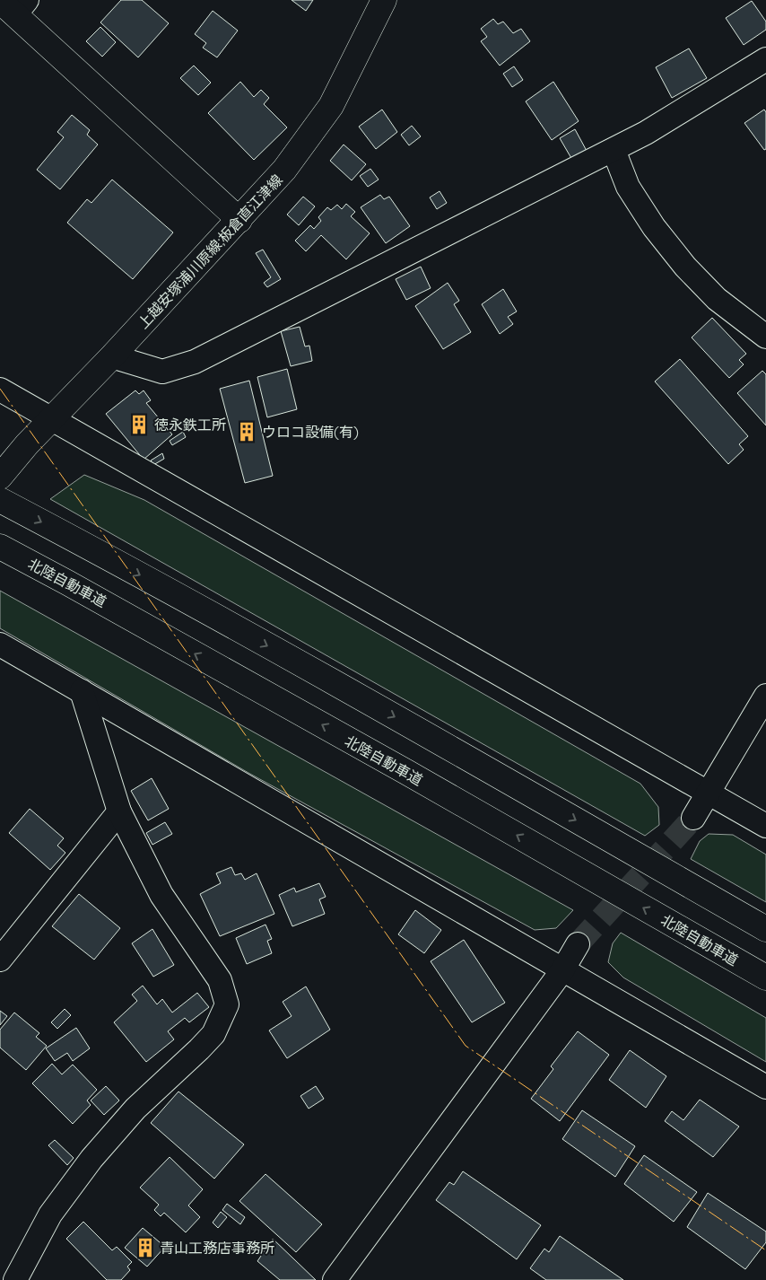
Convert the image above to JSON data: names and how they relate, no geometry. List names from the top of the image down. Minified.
{"streets":{"main road":["上越安塚浦川原線;板倉直江津線","北陸自動車道"]},"places":{"building":["徳永鉄工所","ウロコ設備(有)","青山工務店事務所"]}}
